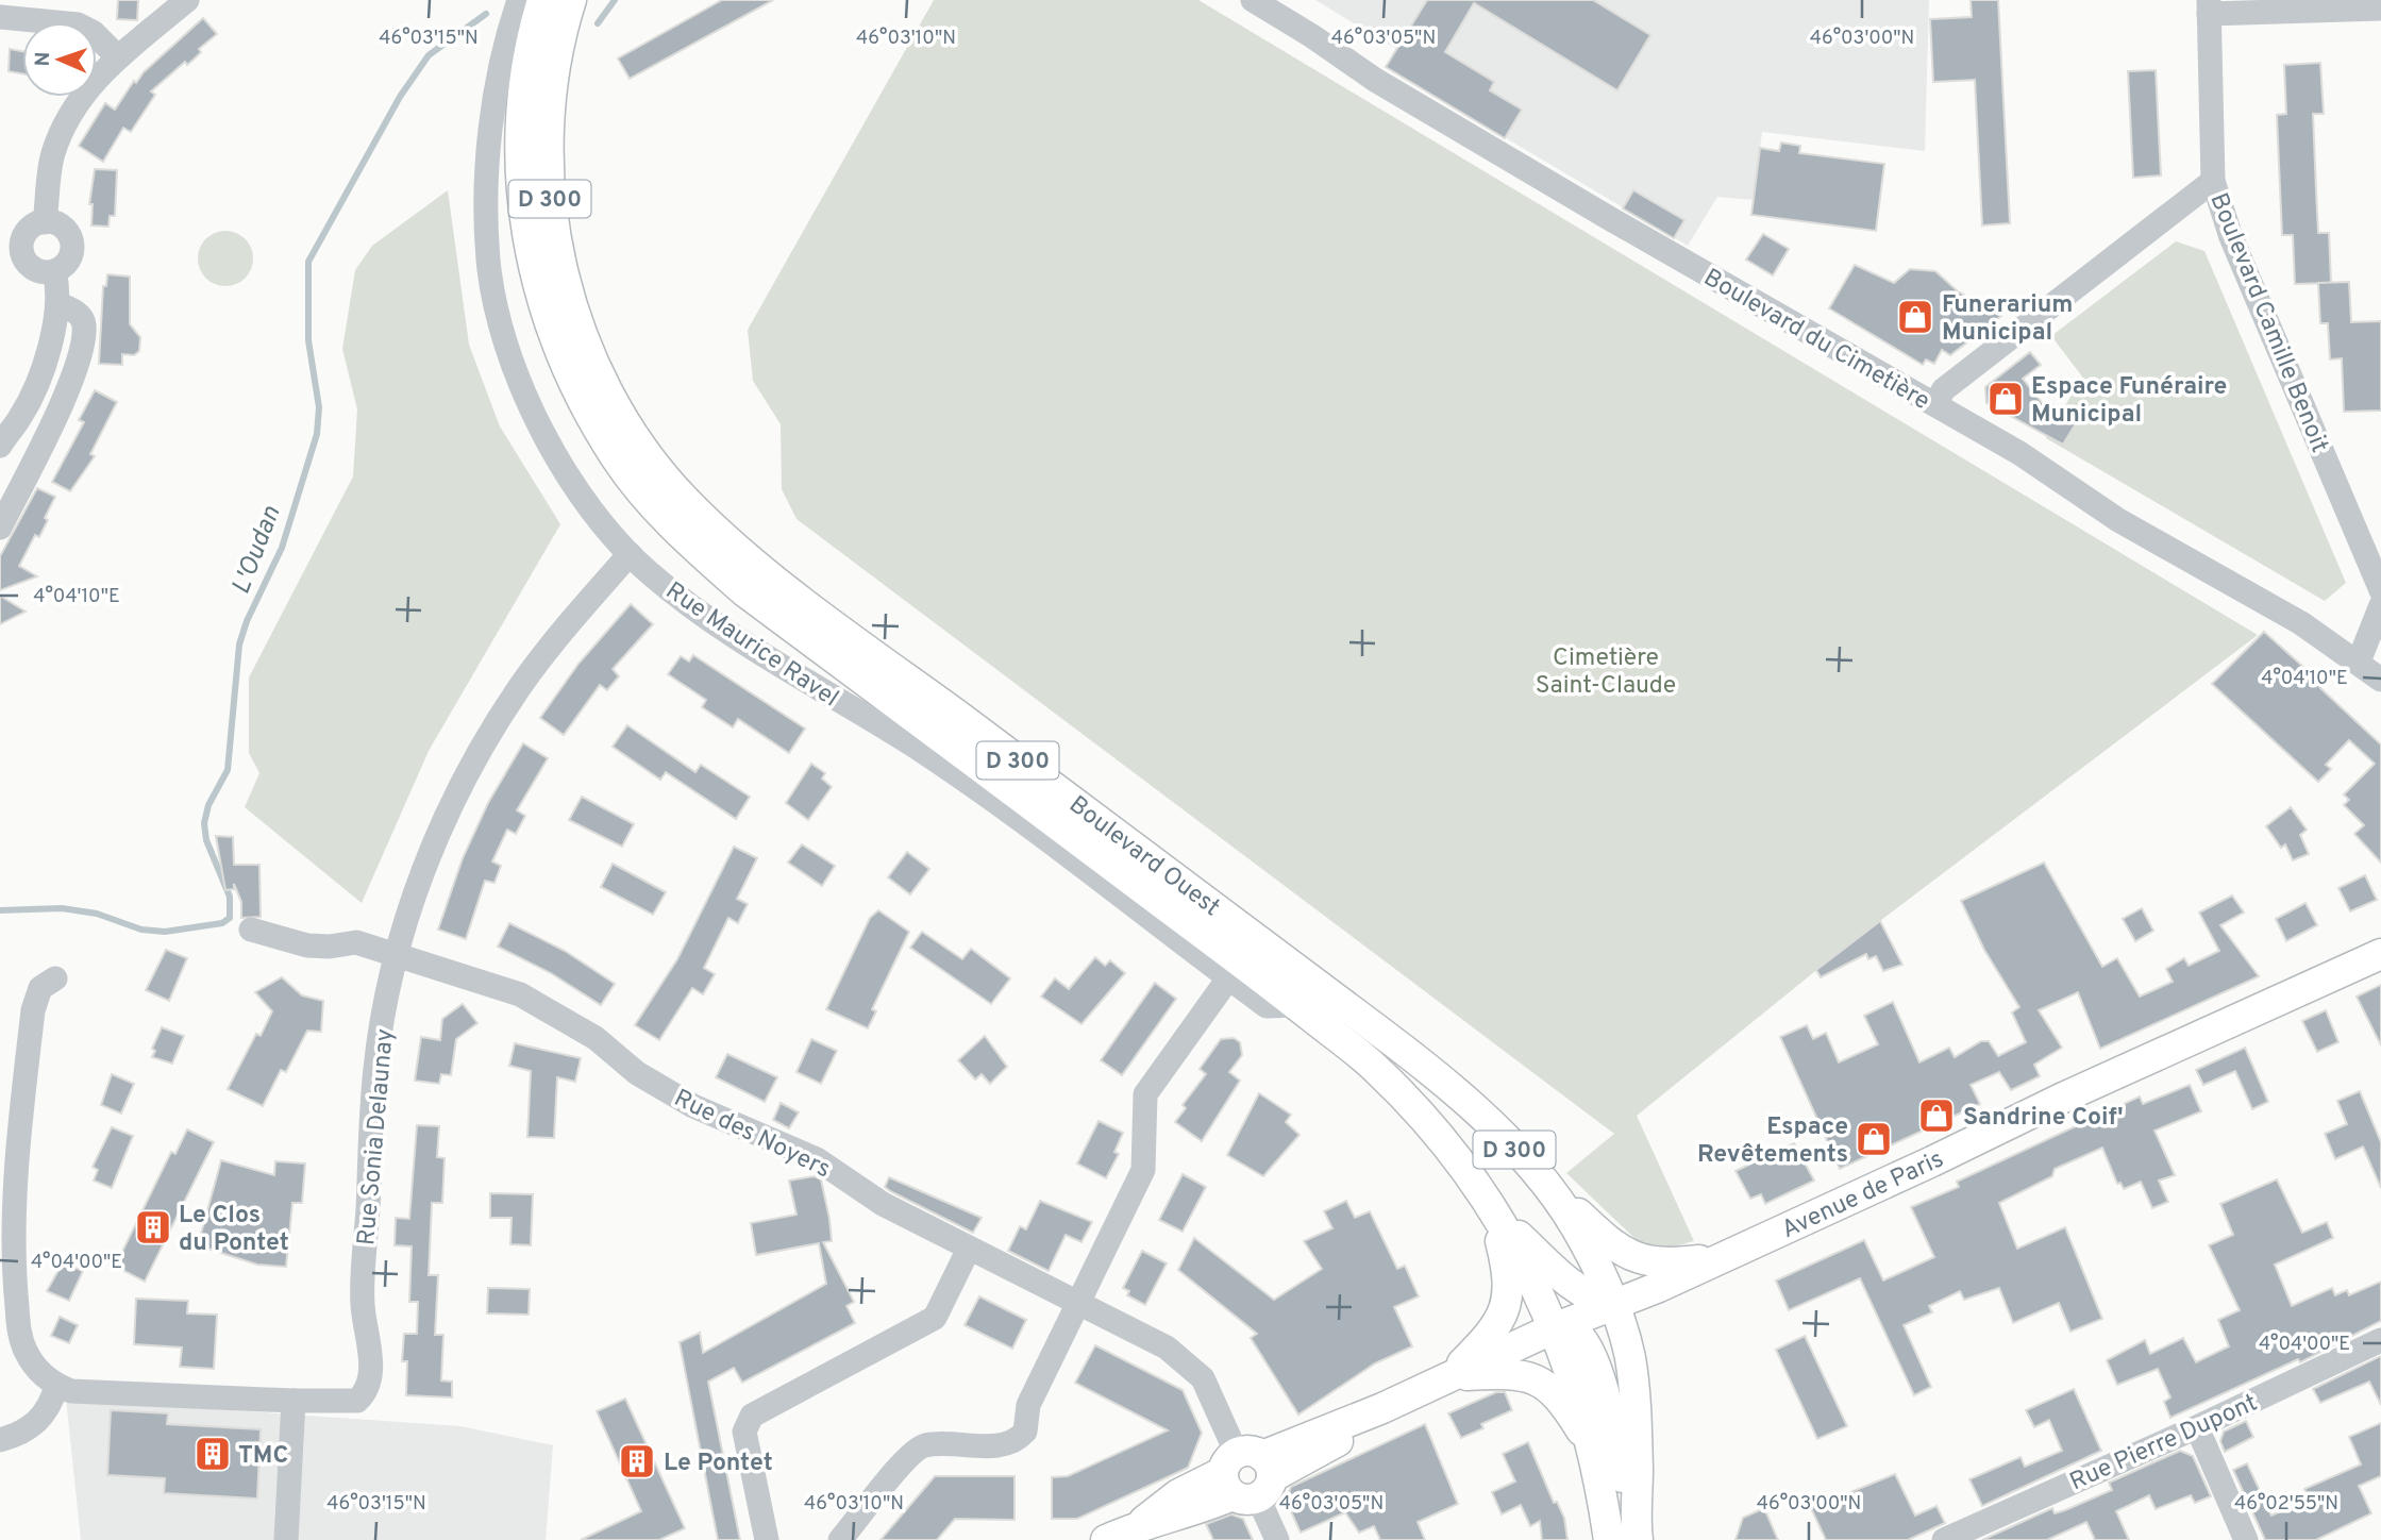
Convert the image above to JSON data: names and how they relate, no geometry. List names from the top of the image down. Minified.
{"streets":{"main road":["D 300","Boulevard Ouest","Avenue de Paris"],"street":["Boulevard Camille Benoit","Boulevard du Cimetière","Rue Maurice Ravel","Rue des Noyers","Rue Sonia Delaunay","Rue Pierre Dupont"]},"crossings":[["Rue Maurice Ravel","Boulevard Ouest"],["Rue Maurice Ravel","Rue Sonia Delaunay"],["Boulevard Ouest","Avenue de Paris"],["Rue des Noyers","Rue Sonia Delaunay"],["Rue des Noyers","Avenue de Paris"]],"water":["L'Oudan"],"parks":["Cimetière Saint-Claude"],"places":{"shop":["Funerarium Municipal","Espace Funéraire Municipal","Sandrine Coif'","Espace Revêtements"],"building":["Le Clos du Pontet","TMC","Le Pontet"]},"north":"left","coordinates":["46°03'15\"N","46°03'10\"N","46°03'05\"N","46°03'00\"N","4°04'10\"E","4°04'00\"E","46°02'55\"N"]}
